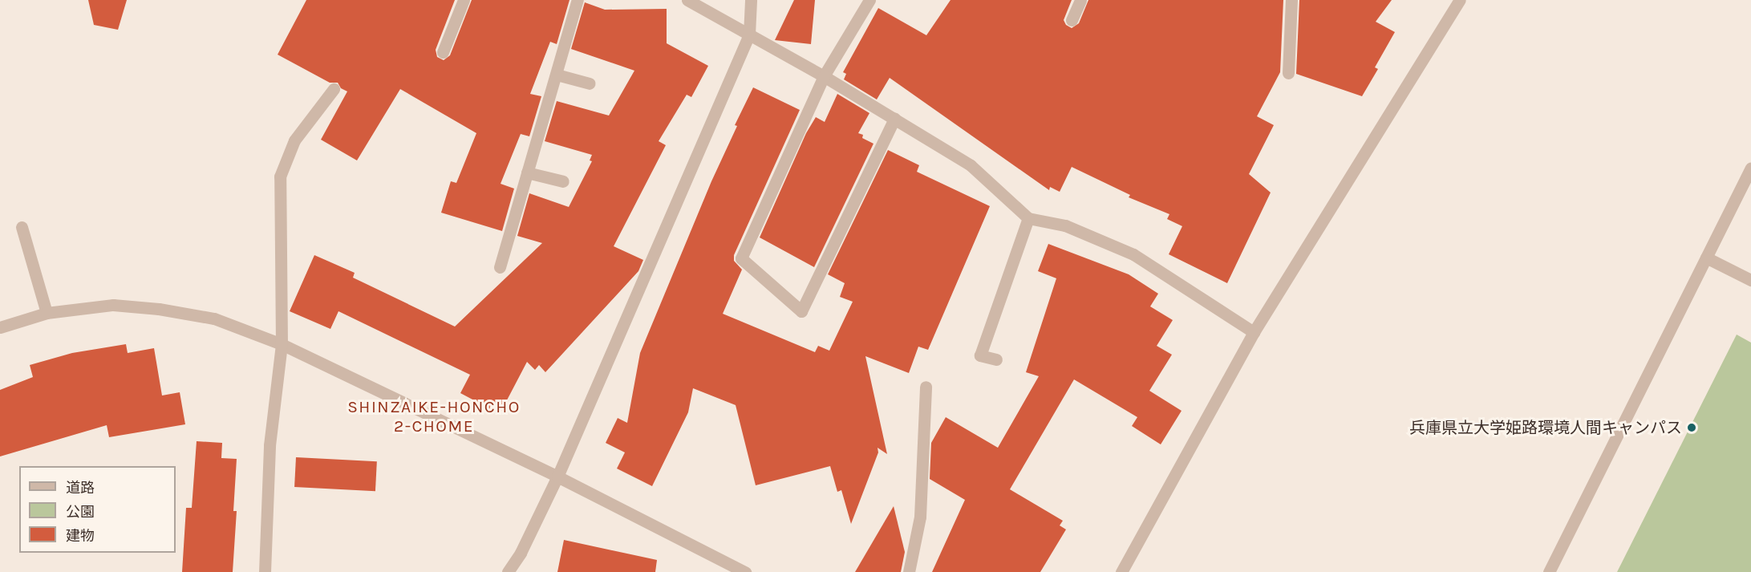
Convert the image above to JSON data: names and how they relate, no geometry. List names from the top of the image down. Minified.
{"districts":["SHINZAIKE-HONCHO 2-CHOME"],"places":["兵庫県立大学姫路環境人間キャンパス"],"legend":["道路","公園","建物"]}
